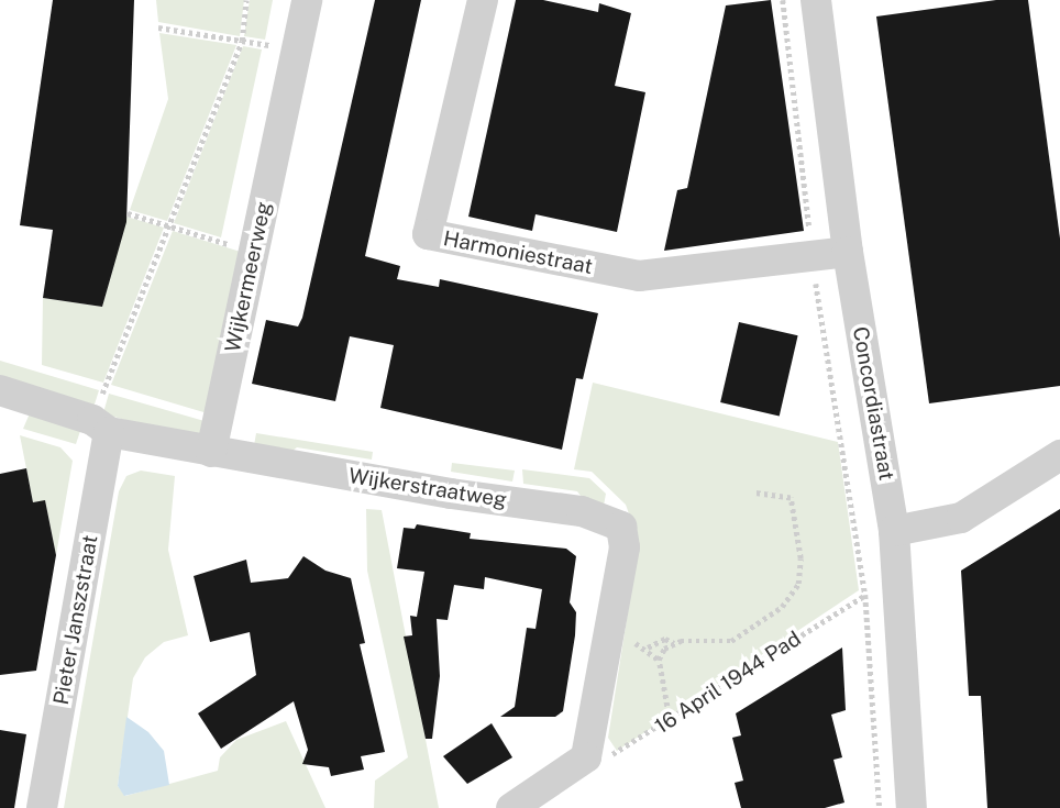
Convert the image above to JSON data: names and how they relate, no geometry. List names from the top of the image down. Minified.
{"streets":{"street":["Harmoniestraat","Wijkermeerweg","Concordiastraat","Wijkerstraatweg","Pieter Janszstraat"],"path":["16 April 1944 Pad"]},"crossings":[["Harmoniestraat","Concordiastraat"],["Wijkermeerweg","Wijkerstraatweg"],["Wijkerstraatweg","16 April 1944 Pad"]]}
